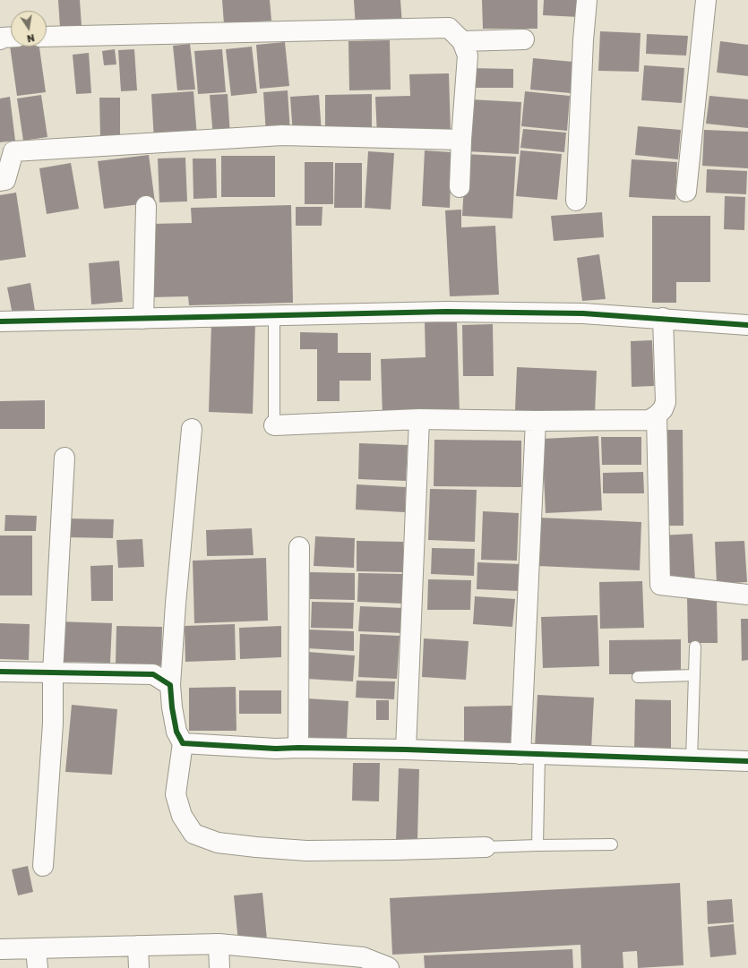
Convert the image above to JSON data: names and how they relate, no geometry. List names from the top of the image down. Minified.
{"north":"bottom"}
